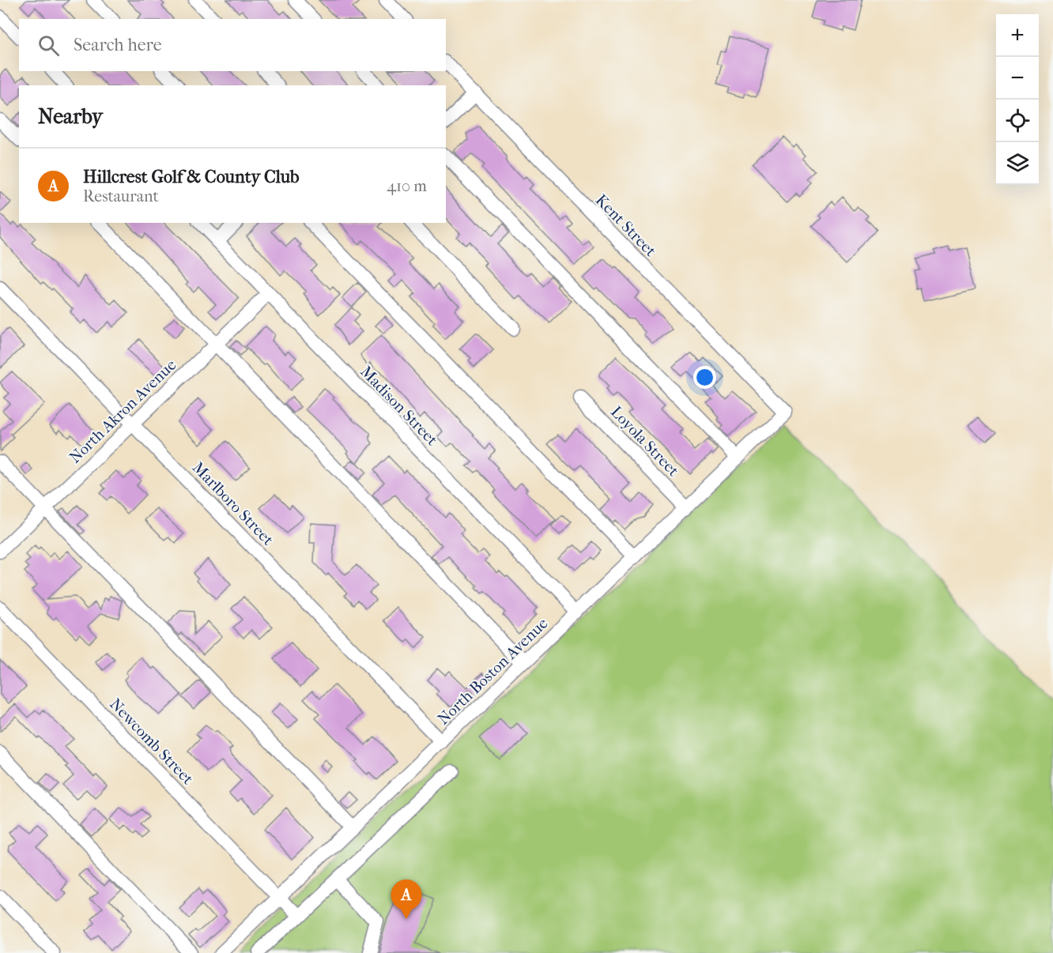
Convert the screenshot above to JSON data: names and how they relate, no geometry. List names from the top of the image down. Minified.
{"streets":{"street":["Kent Street","Madison Street","North Akron Avenue","Loyola Street","Marlboro Street","North Boston Avenue","Newcomb Street"]},"crossings":[["Kent Street","North Boston Avenue"],["Madison Street","North Akron Avenue"],["Madison Street","North Boston Avenue"],["North Akron Avenue","Marlboro Street"],["Loyola Street","North Boston Avenue"],["Marlboro Street","North Boston Avenue"],["North Boston Avenue","Newcomb Street"]],"page":{"map_buttons":["+","−"],"search":"Search here","heading":"Nearby","list":[{"mark":"A","name":"Hillcrest Golf & County Club","note":"Restaurant","value":"410 m"}],"pins":"A"}}
